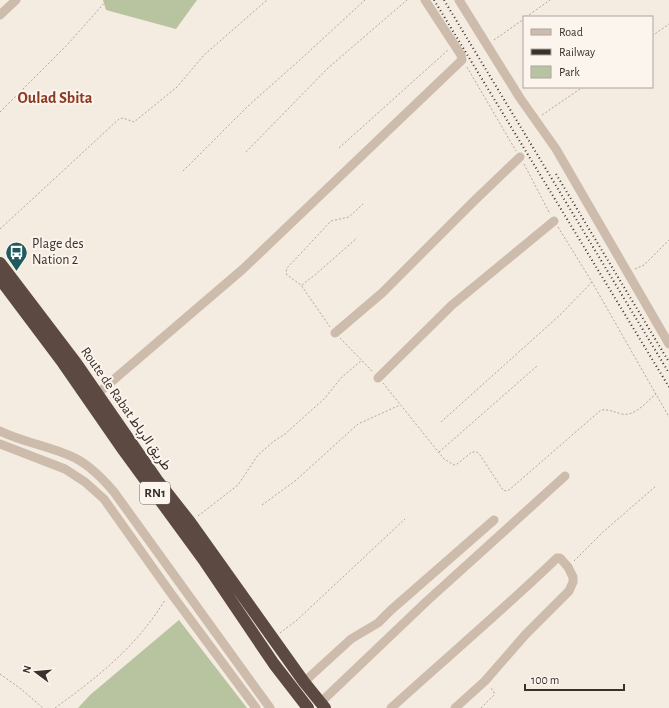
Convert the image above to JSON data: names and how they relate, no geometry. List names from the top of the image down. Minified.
{"streets":{"highway":["Route de Rabat طريق الرباط","RN1"]},"districts":["Oulad Sbita"],"places":{"bus stop":["Plage des Nation 2"]},"legend":["Road","Railway","Park"],"scale_bar":"100 m","north":"left"}
